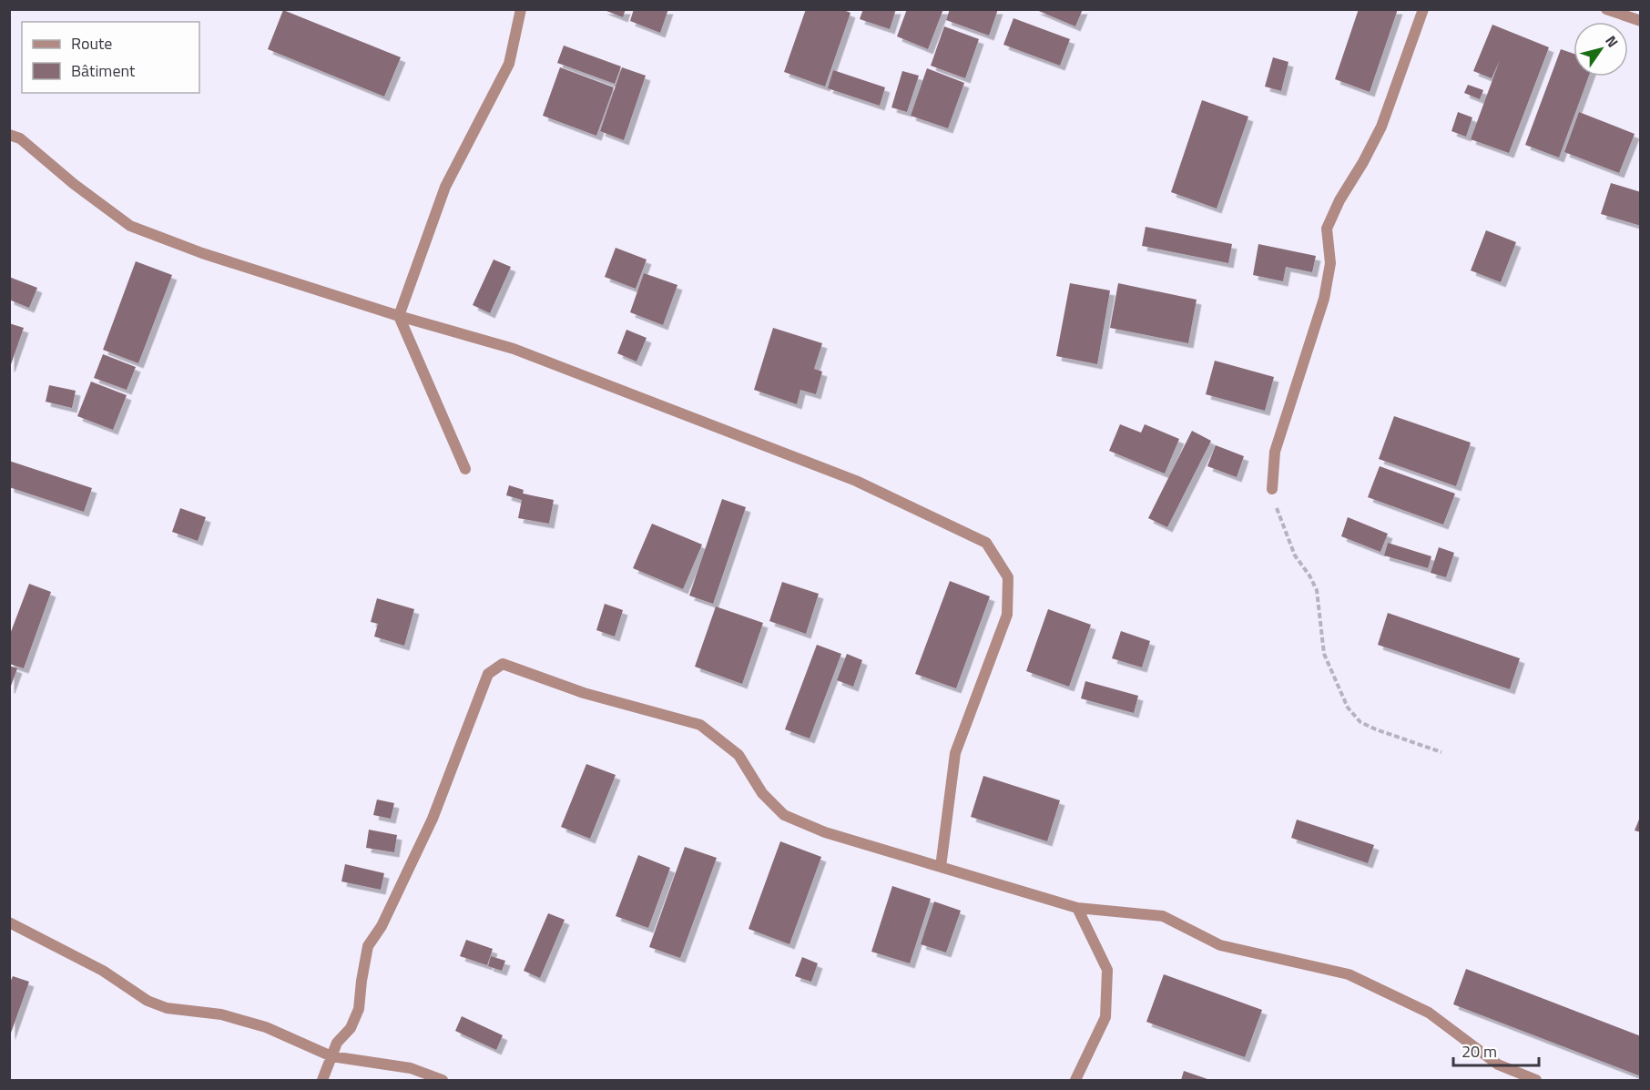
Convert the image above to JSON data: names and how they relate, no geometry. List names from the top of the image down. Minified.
{"legend":["Route","Bâtiment"],"scale_bar":"20 m","north":"top right"}
